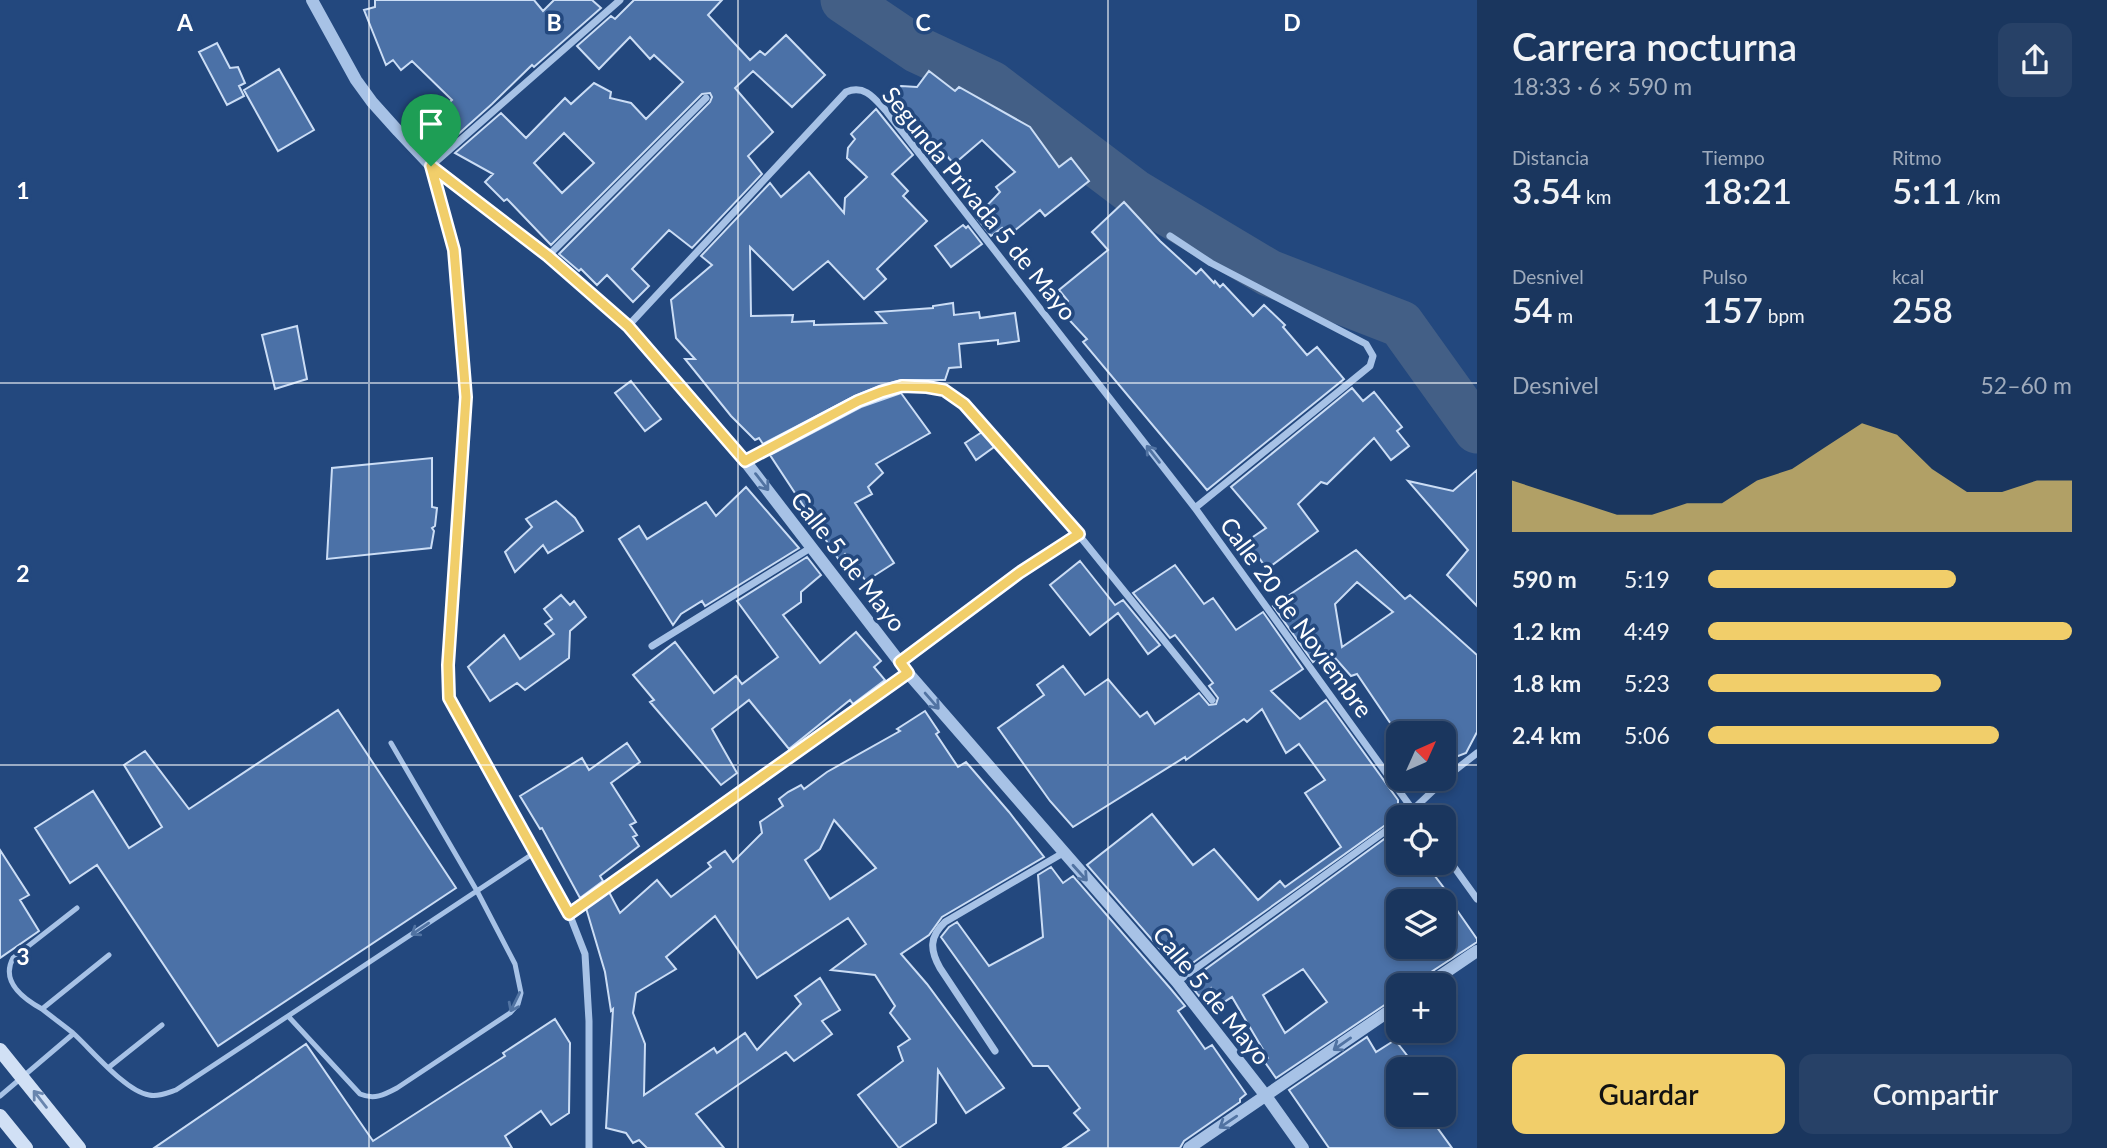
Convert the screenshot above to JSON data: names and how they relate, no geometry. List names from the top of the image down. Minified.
{"streets":{"street":["Segunda Privada 5 de Mayo","Calle 5 de Mayo","Calle 20 de Noviembre"]},"crossings":[["Segunda Privada 5 de Mayo","Calle 5 de Mayo"],["Segunda Privada 5 de Mayo","Calle 20 de Noviembre"]],"north":"top right","page":{"heading":["Carrera nocturna","18:33 · 6 × 590 m"],"stats":[["Distancia","3.54 km"],["Tiempo","18:21"],["Ritmo","5:11 /km"],["Desnivel","54 m"],["Pulso","157 bpm"],["kcal","258"]],"chart":["Desnivel","52–60 m"],"list":[{"name":"590 m","note":"5:19"},{"name":"1.2 km","note":"4:49"},{"name":"1.8 km","note":"5:23"},{"name":"2.4 km","note":"5:06"}],"map_buttons":["+","−"],"buttons":["Guardar","Compartir"]},"grid":{"columns":["A","B","C","D"],"rows":["1","2","3"]}}
